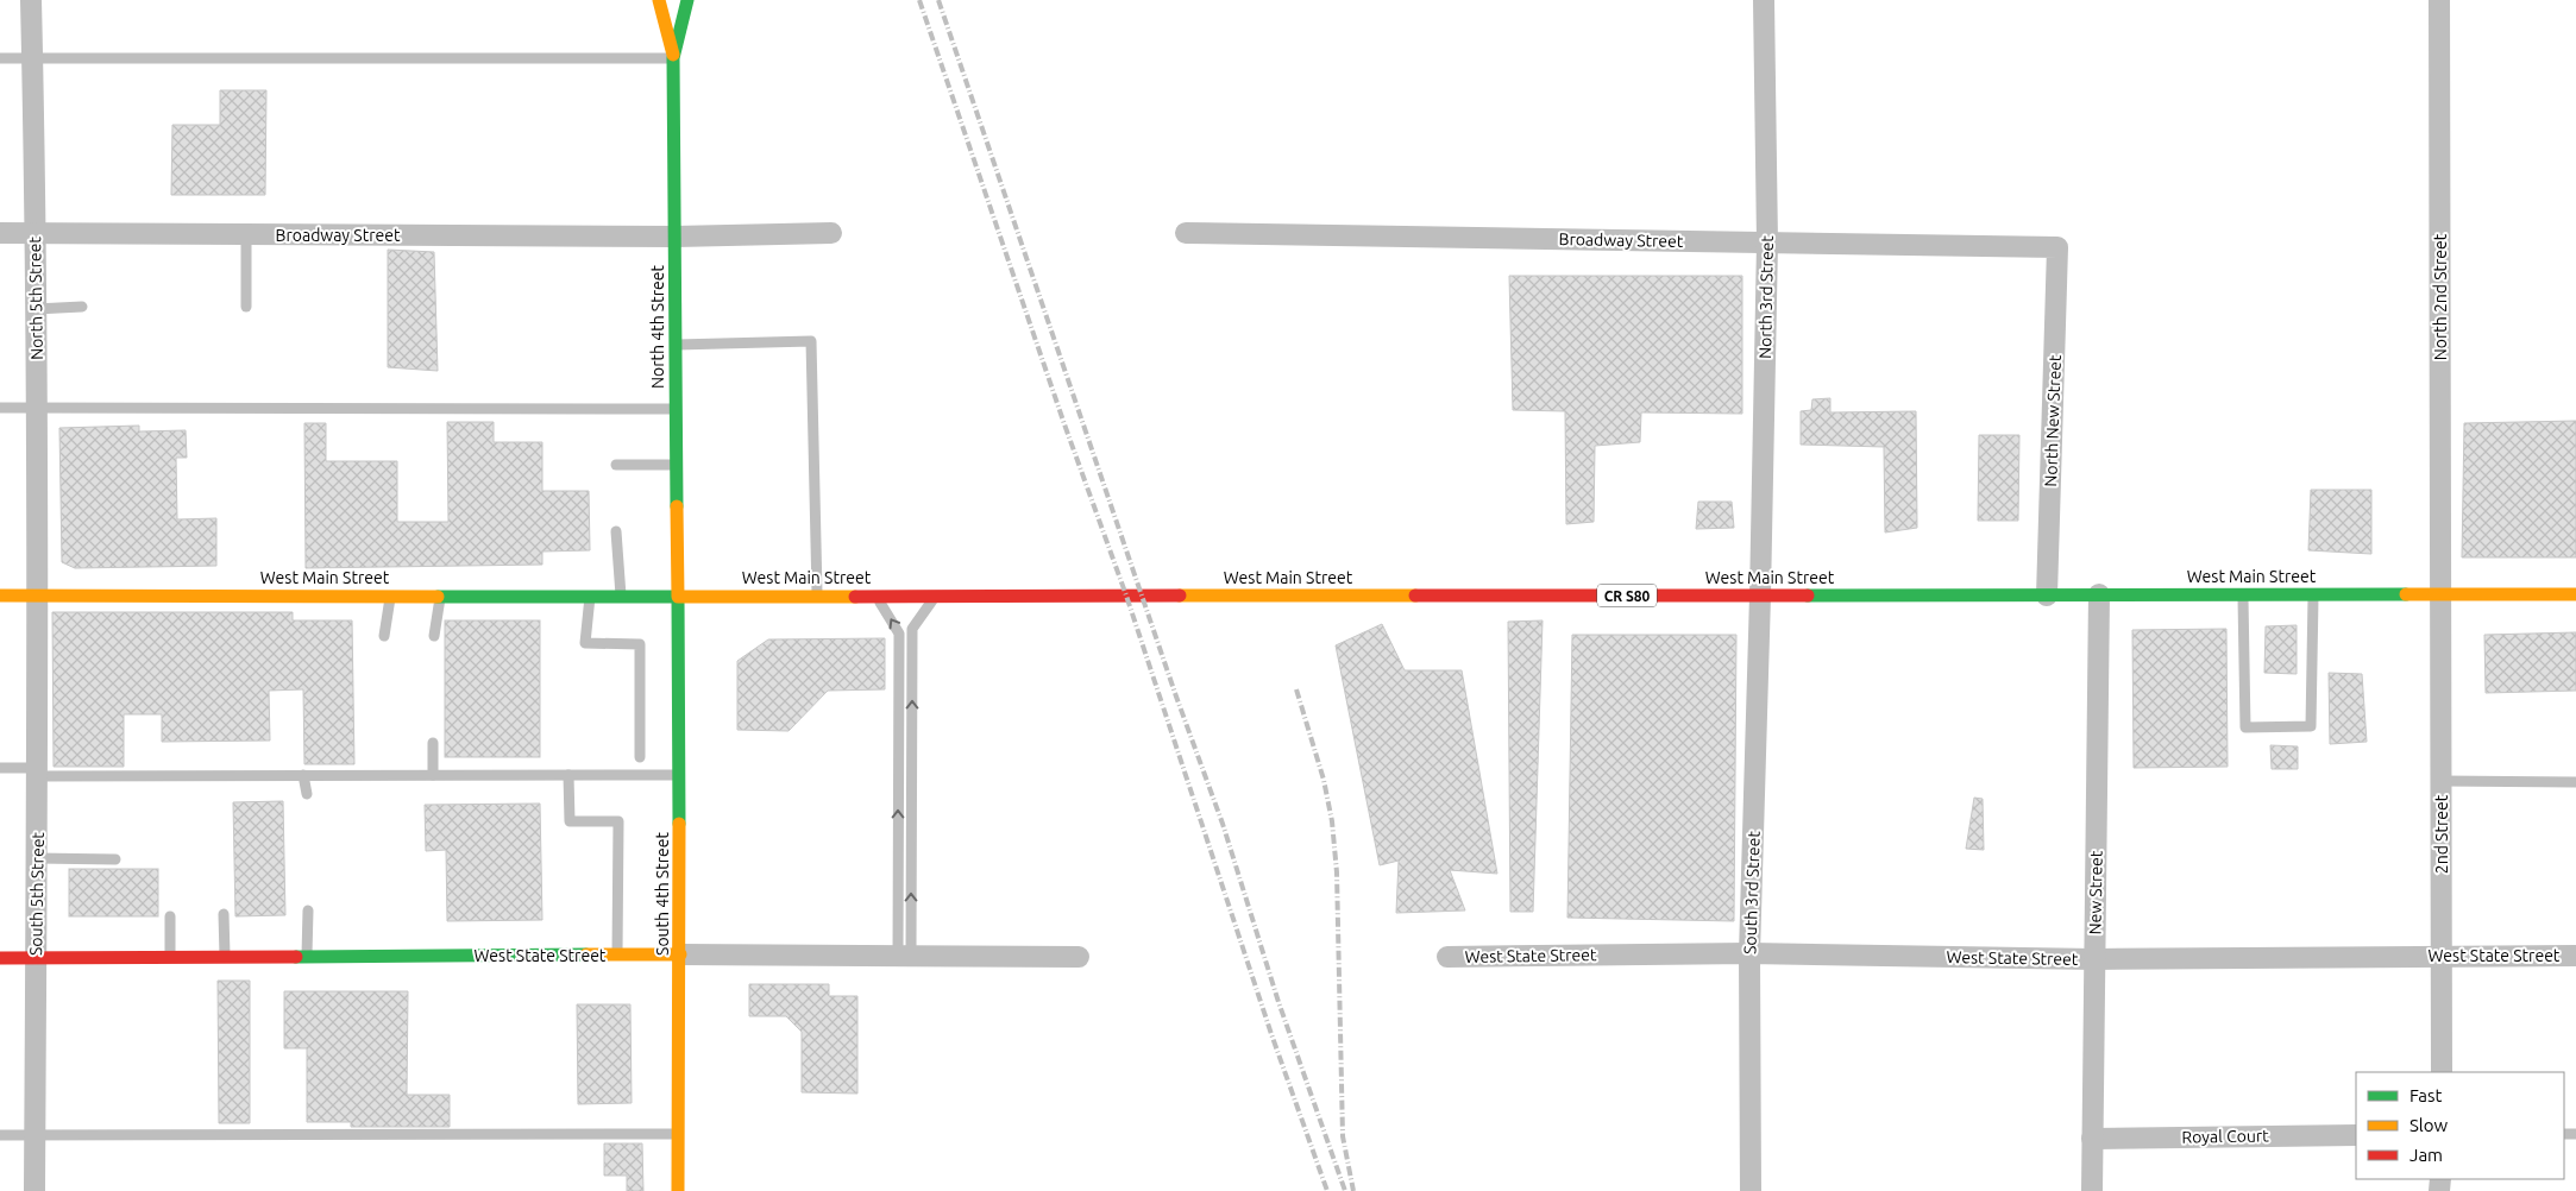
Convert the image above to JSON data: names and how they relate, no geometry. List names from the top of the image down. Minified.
{"streets":{"main road":["North 4th Street","West Main Street","CR S80","South 4th Street","West State Street"],"street":["Broadway Street","North 3rd Street","North 2nd Street","North 5th Street","North New Street","2nd Street","South 3rd Street","New Street","South 5th Street","Royal Court"]},"crossings":[["Broadway Street","North 3rd Street"],["Broadway Street","North 5th Street"],["Broadway Street","North 4th Street"],["Broadway Street","North New Street"],["North 3rd Street","West Main Street"],["North 3rd Street","South 3rd Street"],["North 2nd Street","West Main Street"],["North 2nd Street","2nd Street"],["North 5th Street","West Main Street"],["North 5th Street","South 5th Street"],["North 4th Street","West Main Street"],["North 4th Street","South 4th Street"],["North New Street","West Main Street"],["West Main Street","2nd Street"],["West Main Street","South 3rd Street"],["West Main Street","New Street"],["West Main Street","South 5th Street"],["West Main Street","South 4th Street"],["2nd Street","West State Street"],["South 3rd Street","West State Street"],["New Street","West State Street"],["New Street","Royal Court"],["South 5th Street","West State Street"],["South 4th Street","West State Street"]],"legend":["Fast","Slow","Jam"]}
